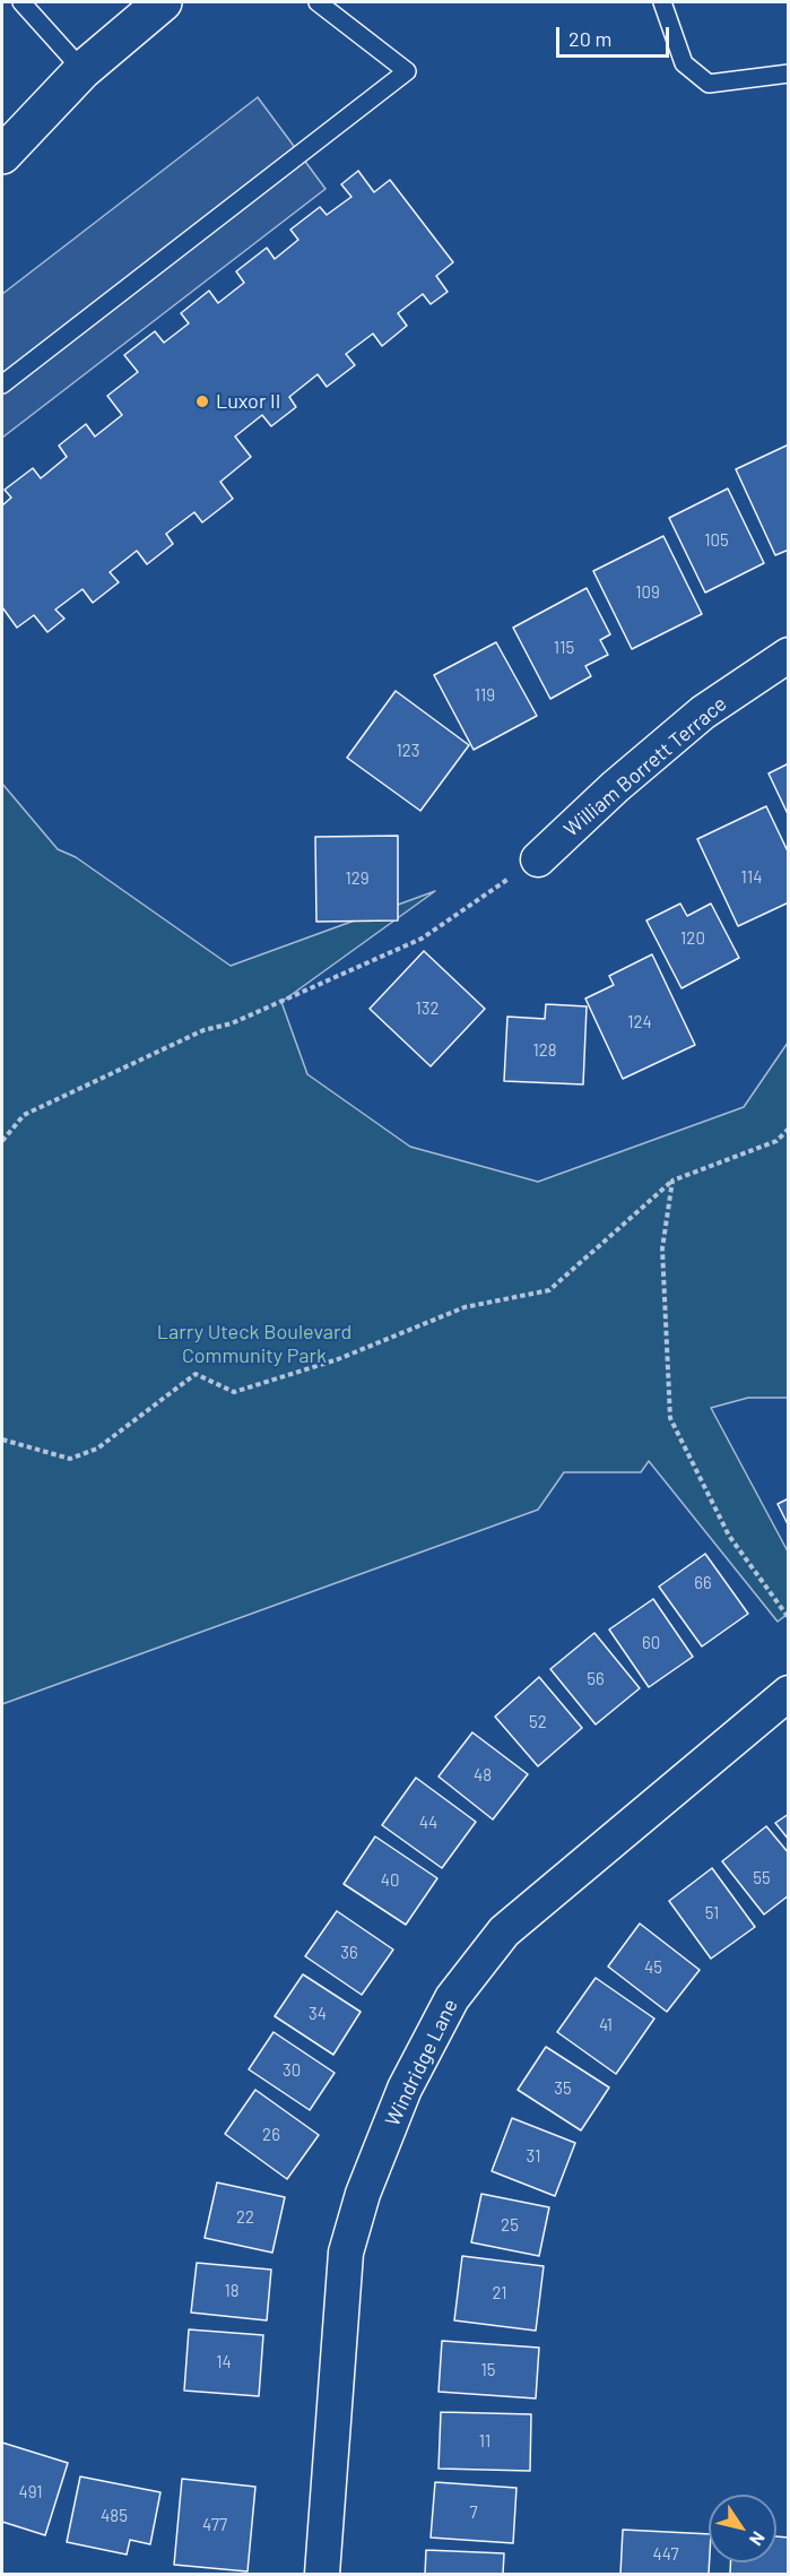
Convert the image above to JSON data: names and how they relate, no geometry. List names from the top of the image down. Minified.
{"streets":{"street":["William Borrett Terrace","Windridge Lane"]},"parks":["Larry Uteck Boulevard Community Park"],"places":["Luxor II"],"house_numbers":["105","109","115","119","123","114","129","120","132","124","128","66","60","56","52","48","44","55","40","51","36","45","34","41","30","35","26","31","22","25","18","21","14","15","11","491","7","485","477","447"],"scale_bar":"20 m","north":"bottom right"}
